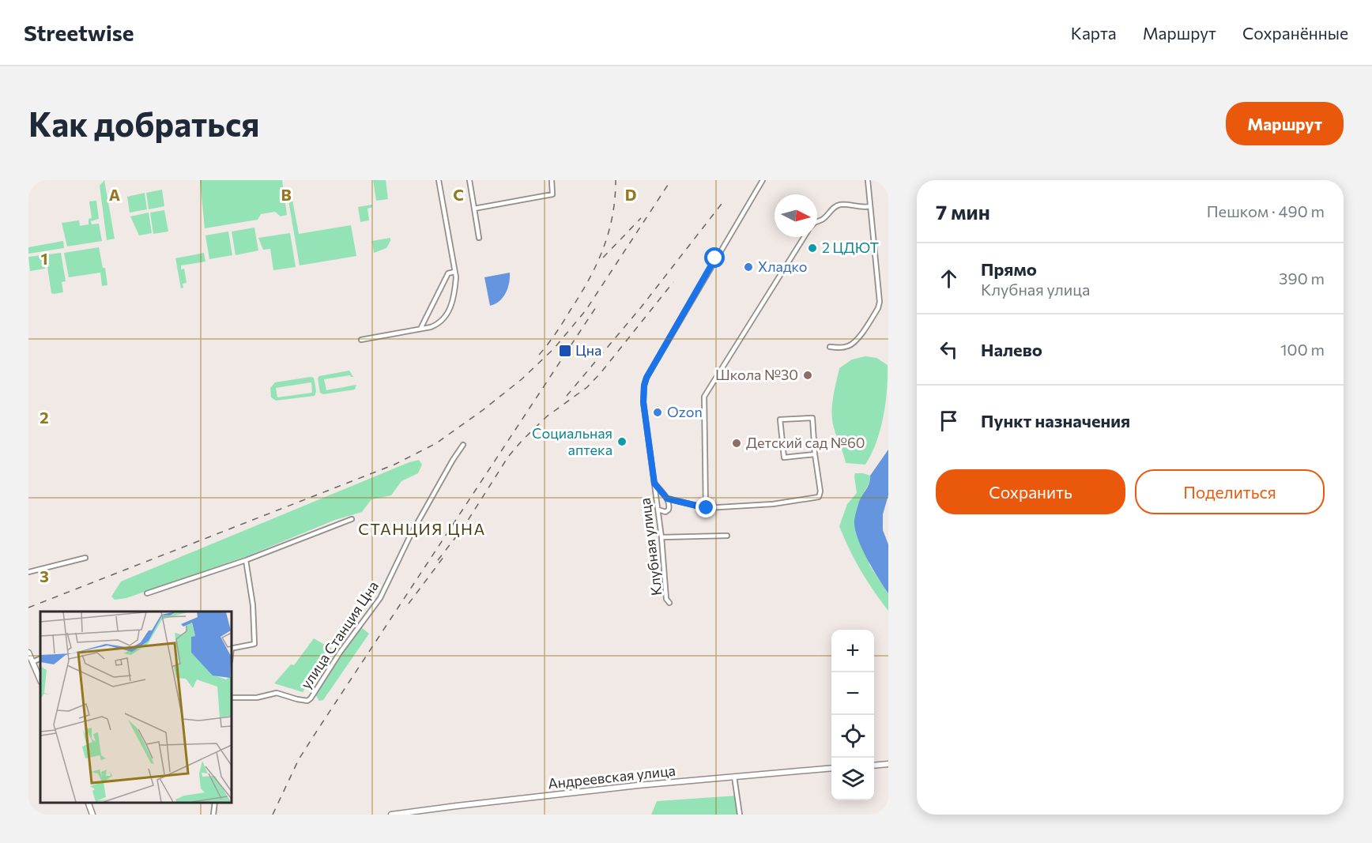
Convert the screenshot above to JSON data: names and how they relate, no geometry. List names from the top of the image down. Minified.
{"streets":{"street":["Клубная улица","улица Станция Цна","Андреевская улица"]},"districts":["СТАНЦИЯ ЦНА"],"places":{"other":["2 ЦДЮТ","Хладко","Школа №30","Ozon","Социальная аптека","Детский сад №60"],"transit":["Цна"]},"north":"right","page":{"header":"Streetwise","nav":["Карта","Маршрут","Сохранённые"],"buttons":["Маршрут",["Сохранить","Поделиться"]],"title":"Как добраться","heading":["7 мин","Пешком · 490 m"],"list":[["Прямо","Клубная улица","390 m"],["Налево","100 m"],"Пункт назначения"],"map_buttons":["+","−"]},"grid":{"columns":["A","B","C","D"],"rows":["1","2","3"]}}
